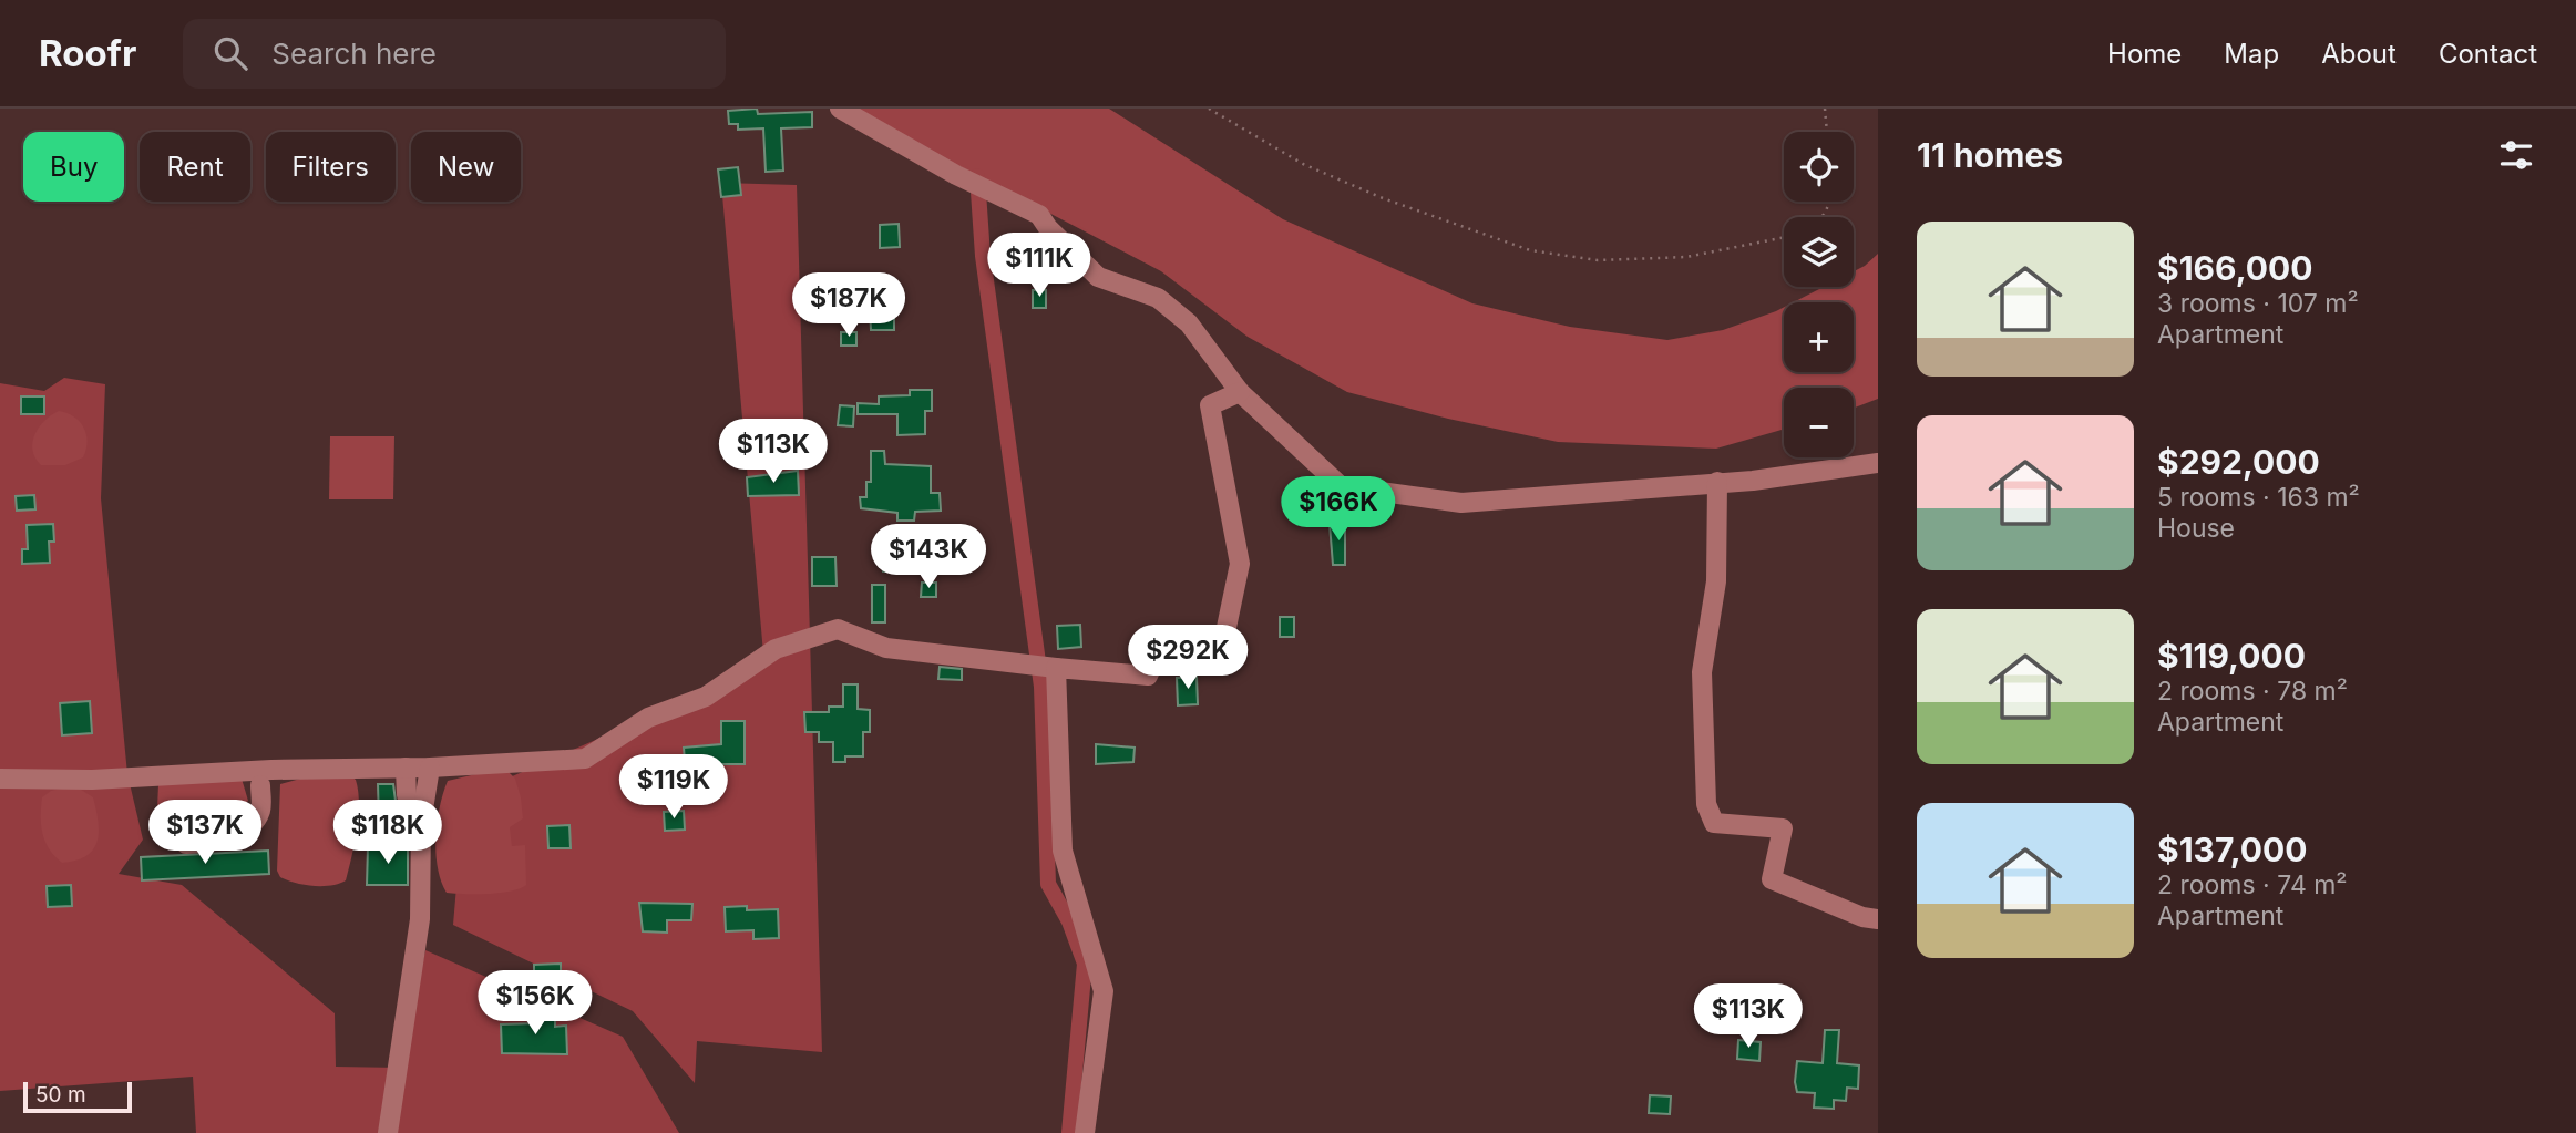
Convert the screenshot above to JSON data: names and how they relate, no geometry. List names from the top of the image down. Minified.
{"scale_bar":"50 m","page":{"header":"Roofr","search":"Search here","nav":["Home","Map","About","Contact"],"heading":"11 homes","map_buttons":["+","−"],"chip":["Buy","Rent","Filters","New"],"list":[{"name":"$166,000","note":"3 rooms · 107 m² · Apartment"},{"name":"$292,000","note":"5 rooms · 163 m² · House"},{"name":"$119,000","note":"2 rooms · 78 m² · Apartment"},{"name":"$137,000","note":"2 rooms · 74 m² · Apartment"}],"price":["$111K","$187K","$113K","$166K","$143K","$292K","$119K","$137K","$118K","$156K","$113K"],"scale":"50 m"}}
